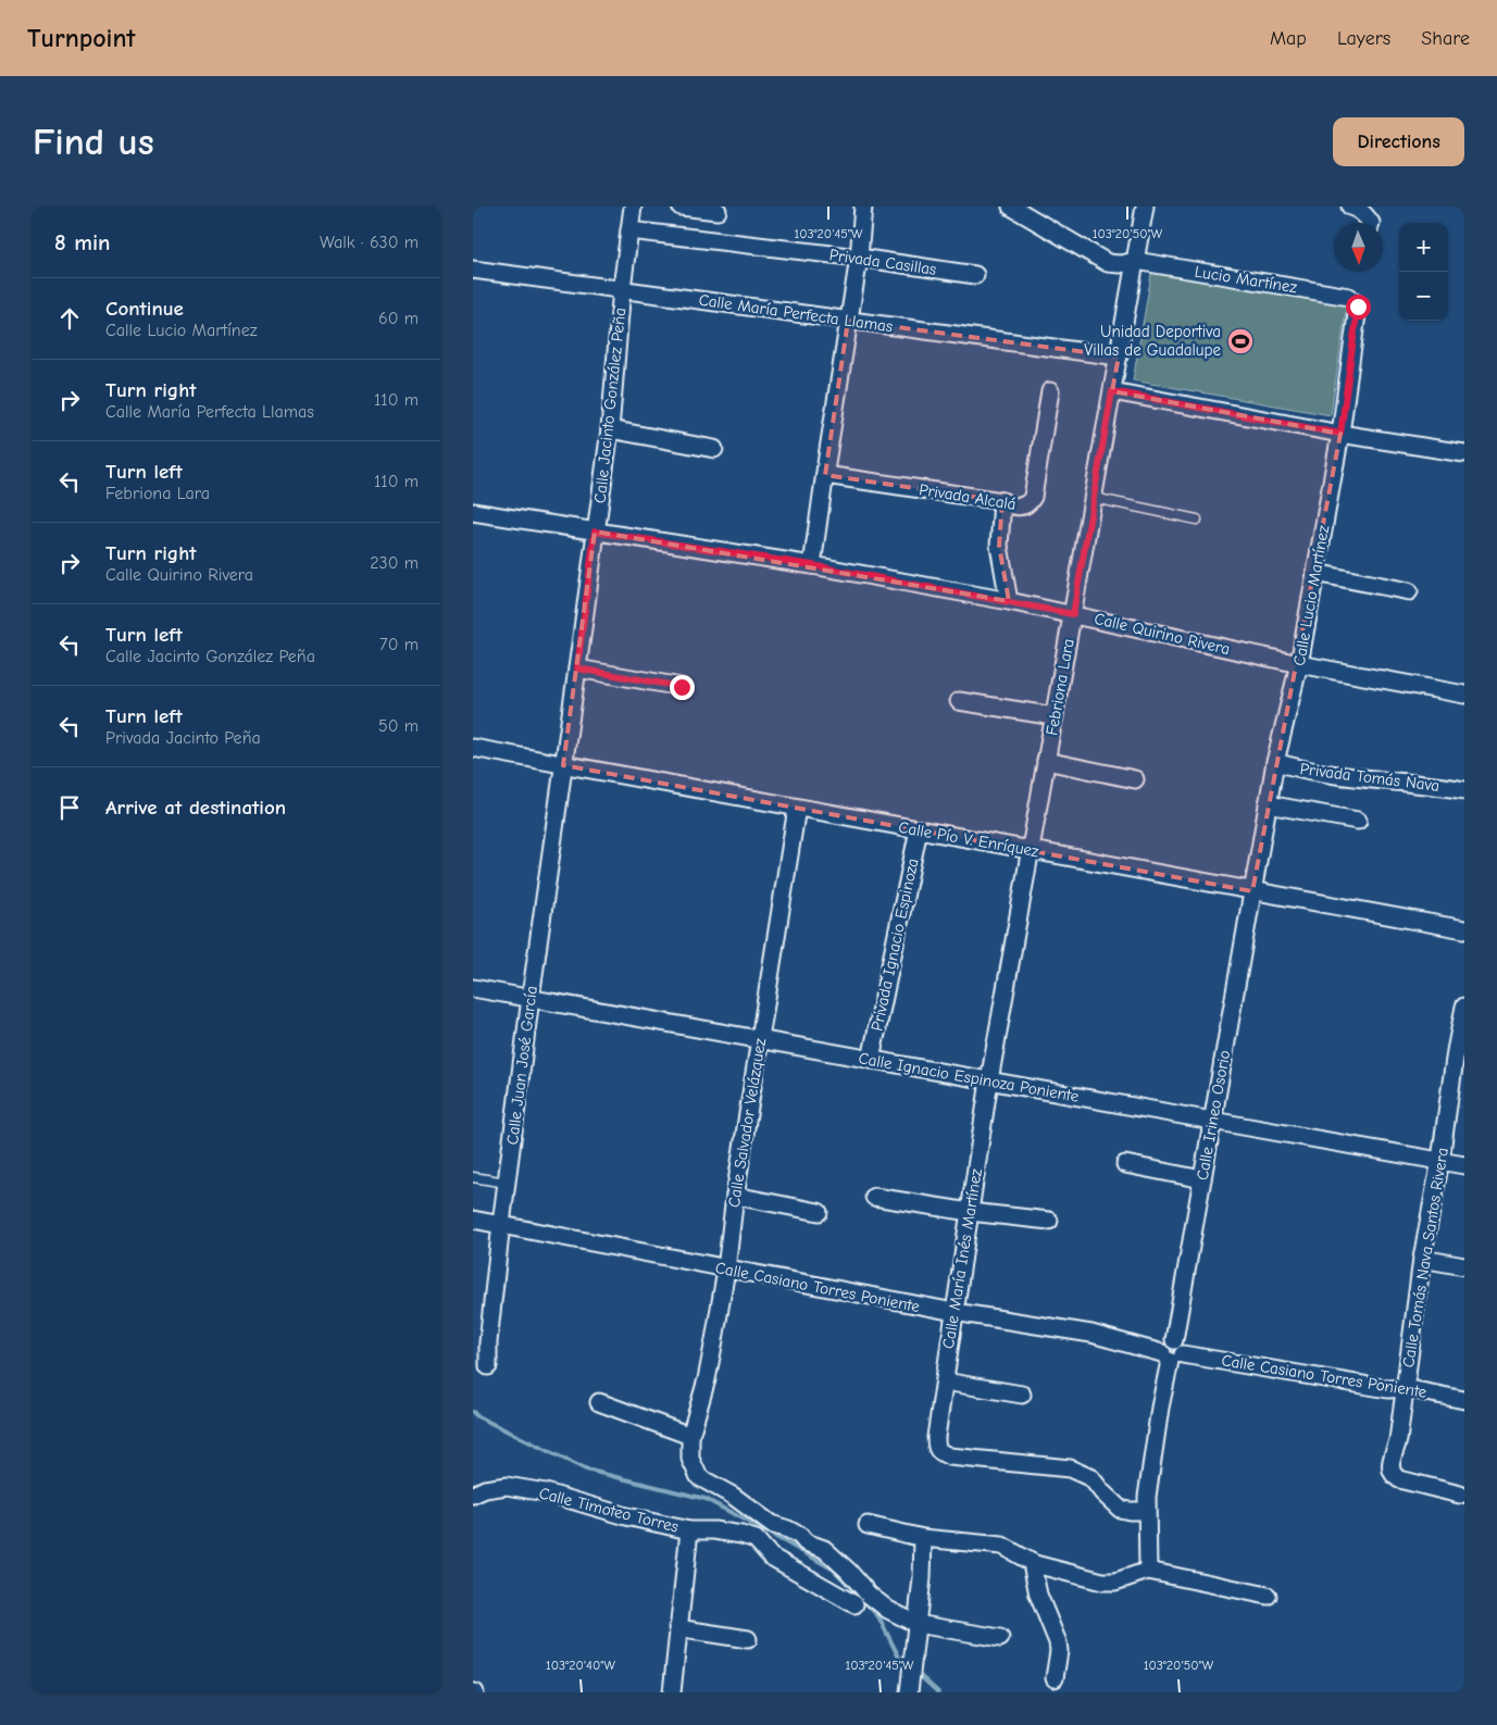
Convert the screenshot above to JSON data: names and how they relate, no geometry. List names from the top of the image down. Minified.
{"streets":{"street":["Privada Casillas","Lucio Martínez","Calle María Perfecta Llamas","Calle Jacinto González Peña","Privada Alcalá","Calle Lucio Martínez","Calle Quirino Rivera","Febriona Lara","Privada Tomás Nava","Calle Pío V. Enríquez","Privada Ignacio Espinoza","Calle Juan José García","Calle Ignacio Espinoza Poniente","Calle Irineo Osorio","Calle Salvador Velázquez","Calle Tomás Nava Santos Rivera","Calle María Inés Martínez","Calle Casiano Torres Poniente","Calle Timoteo Torres"]},"crossings":[["Privada Casillas","Calle Jacinto González Peña"],["Lucio Martínez","Calle Lucio Martínez"],["Lucio Martínez","Febriona Lara"],["Calle María Perfecta Llamas","Calle Jacinto González Peña"],["Calle María Perfecta Llamas","Febriona Lara"],["Calle Jacinto González Peña","Calle Quirino Rivera"],["Calle Jacinto González Peña","Calle Pío V. Enríquez"],["Calle Jacinto González Peña","Calle Juan José García"],["Calle Lucio Martínez","Calle Quirino Rivera"],["Calle Lucio Martínez","Privada Tomás Nava"],["Calle Lucio Martínez","Calle Pío V. Enríquez"],["Calle Lucio Martínez","Calle Irineo Osorio"],["Calle Quirino Rivera","Febriona Lara"],["Febriona Lara","Calle Pío V. Enríquez"],["Febriona Lara","Calle Ignacio Espinoza Poniente"],["Febriona Lara","Calle María Inés Martínez"],["Calle Pío V. Enríquez","Privada Ignacio Espinoza"],["Calle Pío V. Enríquez","Calle Juan José García"],["Calle Pío V. Enríquez","Calle Irineo Osorio"],["Calle Pío V. Enríquez","Calle Salvador Velázquez"],["Privada Ignacio Espinoza","Calle Ignacio Espinoza Poniente"],["Calle Juan José García","Calle Ignacio Espinoza Poniente"],["Calle Juan José García","Calle Casiano Torres Poniente"],["Calle Ignacio Espinoza Poniente","Calle Irineo Osorio"],["Calle Ignacio Espinoza Poniente","Calle Salvador Velázquez"],["Calle Ignacio Espinoza Poniente","Calle Tomás Nava Santos Rivera"],["Calle Ignacio Espinoza Poniente","Calle María Inés Martínez"],["Calle Irineo Osorio","Calle Casiano Torres Poniente"],["Calle Salvador Velázquez","Calle Casiano Torres Poniente"],["Calle Tomás Nava Santos Rivera","Calle Casiano Torres Poniente"],["Calle María Inés Martínez","Calle Casiano Torres Poniente"]],"places":{"sports":["Unidad Deportiva Villas de Guadalupe"]},"north":"bottom","page":{"header":"Turnpoint","nav":["Map","Layers","Share"],"buttons":"Directions","title":"Find us","heading":["8 min","Walk · 630 m"],"map_buttons":["+","−"],"list":[["Continue","Calle Lucio Martínez","60 m"],["Turn right","Calle María Perfecta Llamas","110 m"],["Turn left","Febriona Lara","110 m"],["Turn right","Calle Quirino Rivera","230 m"],["Turn left","Calle Jacinto González Peña","70 m"],["Turn left","Privada Jacinto Peña","50 m"],"Arrive at destination"]},"coordinates":["103°20'45\"W","103°20'50\"W","103°20'40\"W"]}
